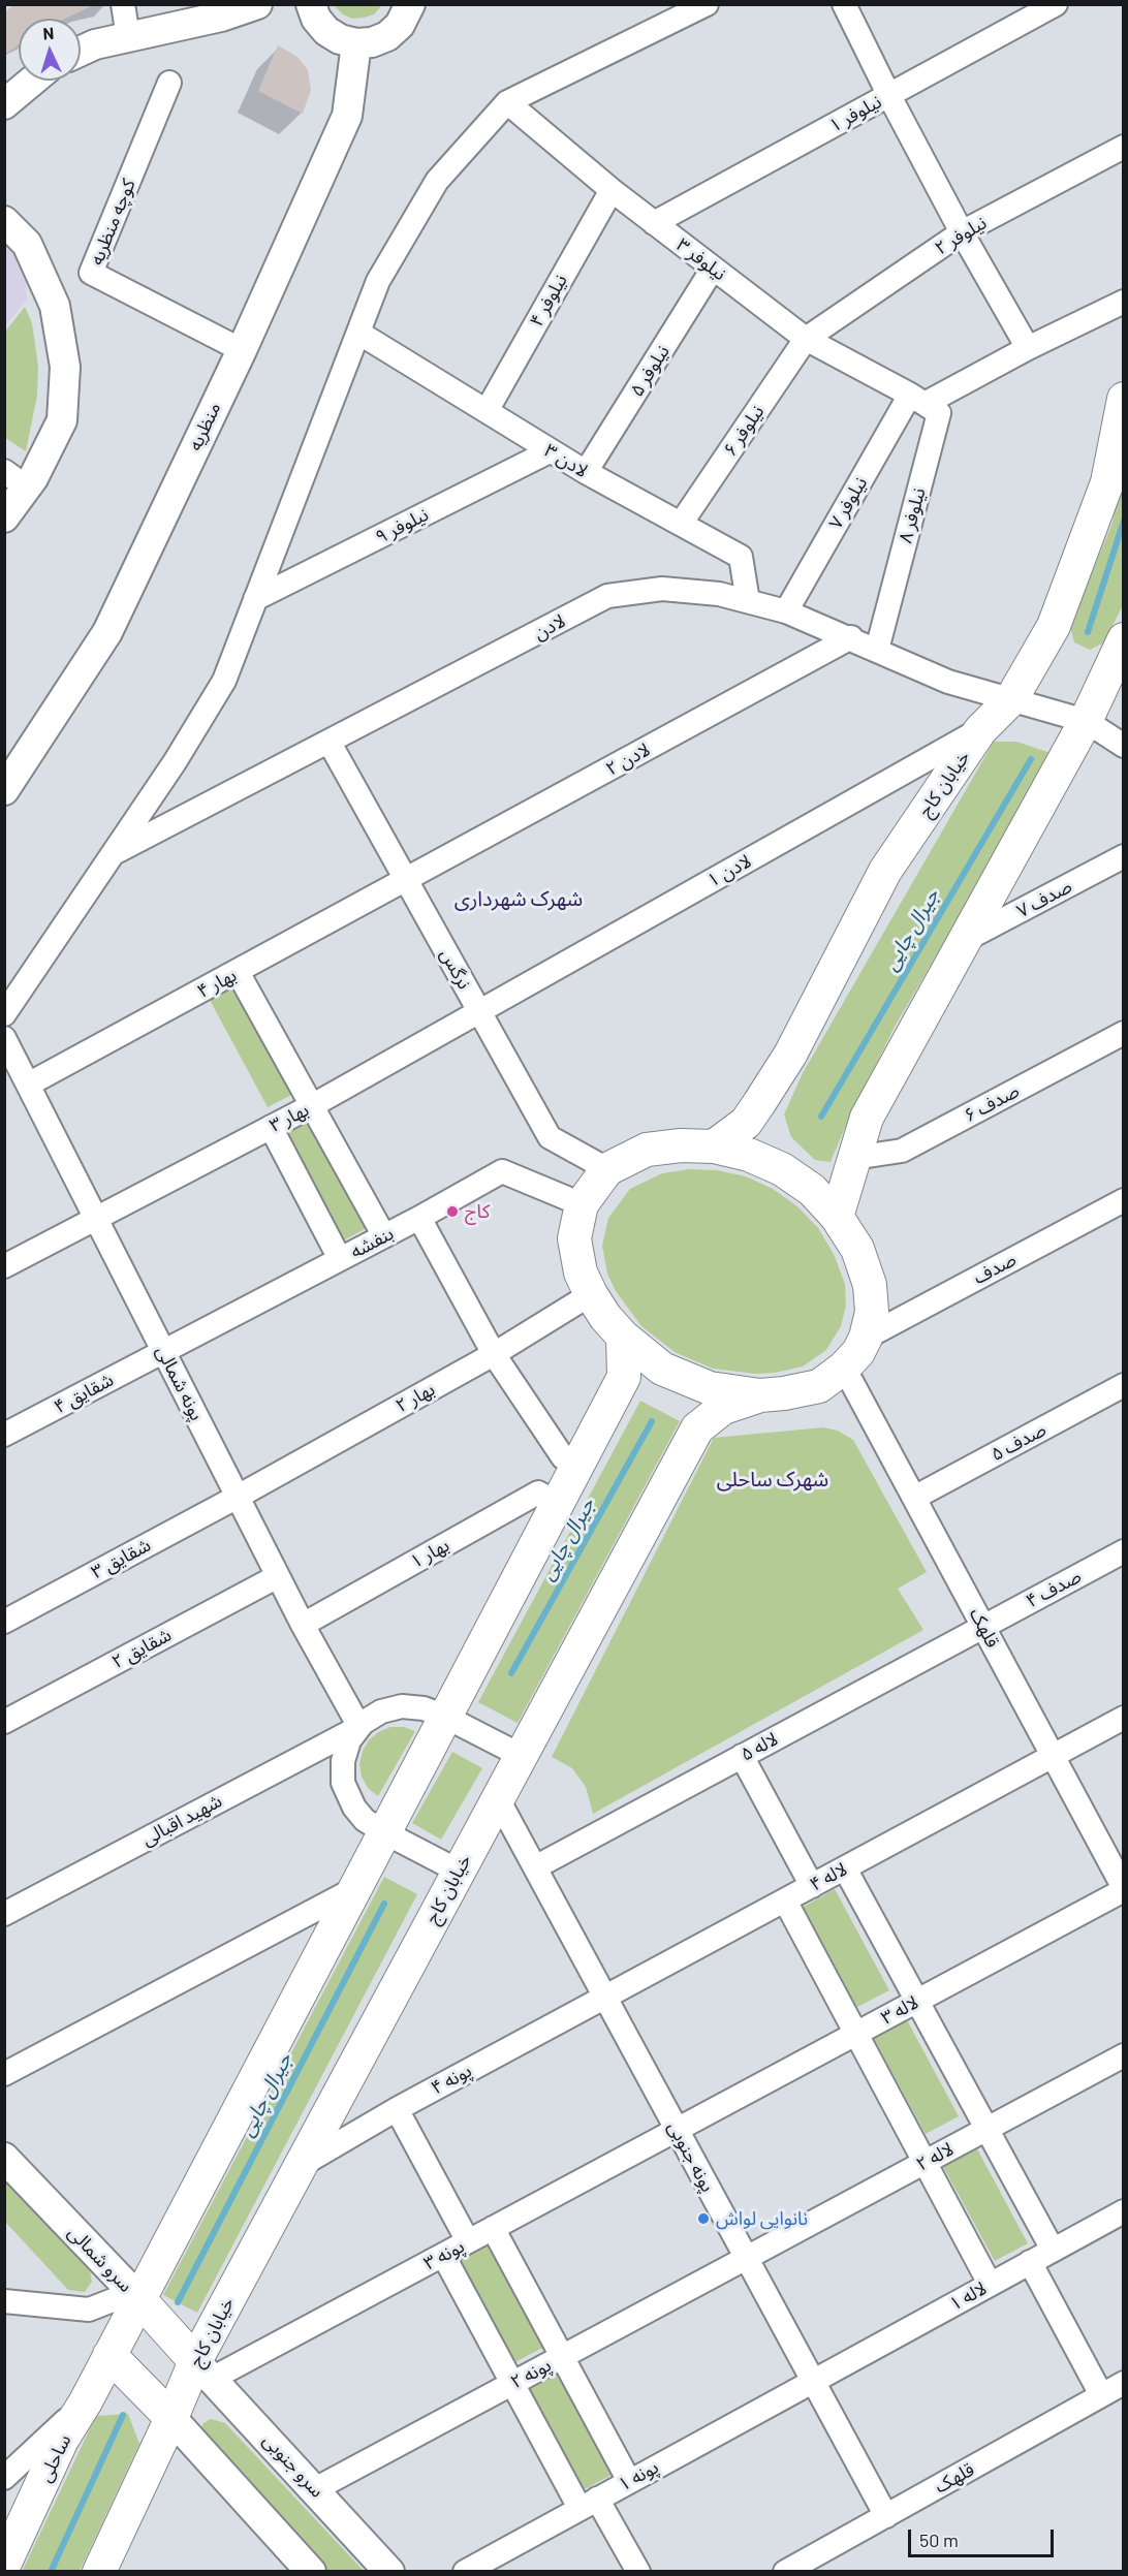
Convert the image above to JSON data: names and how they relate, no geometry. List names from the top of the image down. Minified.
{"streets":{"main road":["خیابان کاج","سرو شمالی","ساحلی"],"street":["نیلوفر ۱","کوچه منظریه","نیلوفر ۲","نیلوفر ۳","نیلوفر ۴","نیلوفر ۵","منظریه","نیلوفر ۶","لادن ۳","نیلوفر ۷","نیلوفر ۸","نیلوفر ۹","لادن","لادن ۲","لادن ۱","صدف ۷","نرگس","بهار ۴","صدف ۶","بهار ۳","بنفشه","صدف","پونه شمالی","شقایق ۴","بهار ۲","صدف ۵","بهار ۱","شقایق ۳","صدف ۴","قلهک","شقایق ۲","لاله ۵","شهید اقبالی","لاله ۴","لاله ۳","پونه ۴","پونه جنوبی","لاله ۲","پونه ۳","لاله ۱","پونه ۲","سرو جنوبی","پونه ۱"]},"crossings":[["نیلوفر ۱","نیلوفر ۳"],["کوچه منظریه","منظریه"],["نیلوفر ۲","نیلوفر ۳"],["نیلوفر ۲","نیلوفر ۶"],["نیلوفر ۳","نیلوفر ۴"],["نیلوفر ۳","نیلوفر ۵"],["نیلوفر ۳","نیلوفر ۶"],["نیلوفر ۳","نیلوفر ۷"],["نیلوفر ۳","نیلوفر ۸"],["نیلوفر ۴","لادن ۳"],["نیلوفر ۵","لادن ۳"],["نیلوفر ۶","لادن ۳"],["لادن ۳","نیلوفر ۹"],["لادن ۳","لادن"],["نیلوفر ۷","نیلوفر ۸"],["نیلوفر ۷","لادن"],["نیلوفر ۸","لادن"],["لادن","لادن ۲"],["لادن","خیابان کاج"],["لادن","نرگس"],["لادن ۲","نرگس"],["لادن ۲","بهار ۴"],["خیابان کاج","لادن ۱"],["خیابان کاج","شهید اقبالی"],["خیابان کاج","پونه ۴"],["خیابان کاج","پونه جنوبی"],["خیابان کاج","پونه ۳"],["خیابان کاج","سرو شمالی"],["خیابان کاج","سرو جنوبی"],["لادن ۱","نرگس"],["لادن ۱","بهار ۳"],["نرگس","بهار ۴"],["نرگس","بهار ۳"],["بهار ۴","پونه شمالی"],["بهار ۳","پونه شمالی"],["بنفشه","پونه شمالی"],["بنفشه","شقایق ۴"],["پونه شمالی","شقایق ۴"],["پونه شمالی","بهار ۲"],["پونه شمالی","بهار ۱"],["پونه شمالی","شقایق ۳"],["پونه شمالی","شقایق ۲"],["پونه شمالی","شهید اقبالی"],["بهار ۲","شقایق ۳"],["صدف ۵","قلهک"],["صدف ۴","قلهک"],["صدف ۴","لاله ۵"],["قلهک","لاله ۵"],["قلهک","لاله ۴"],["قلهک","لاله ۳"],["قلهک","پونه جنوبی"],["لاله ۵","پونه جنوبی"],["لاله ۴","پونه ۴"],["لاله ۴","پونه جنوبی"],["لاله ۳","پونه جنوبی"],["لاله ۳","پونه ۳"],["پونه ۴","پونه جنوبی"],["پونه جنوبی","لاله ۲"],["پونه جنوبی","پونه ۳"],["پونه جنوبی","لاله ۱"],["پونه جنوبی","پونه ۲"],["پونه جنوبی","پونه ۱"],["لاله ۲","پونه ۲"],["پونه ۳","سرو شمالی"],["پونه ۳","سرو جنوبی"],["سرو شمالی","سرو جنوبی"],["لاله ۱","پونه ۱"],["پونه ۲","سرو جنوبی"]],"districts":["شهرک شهرداری","شهرک ساحلی"],"water":["جیرال چایی"],"places":["کاج","نانوایی لواش"],"scale_bar":"50 m","north":"top"}
